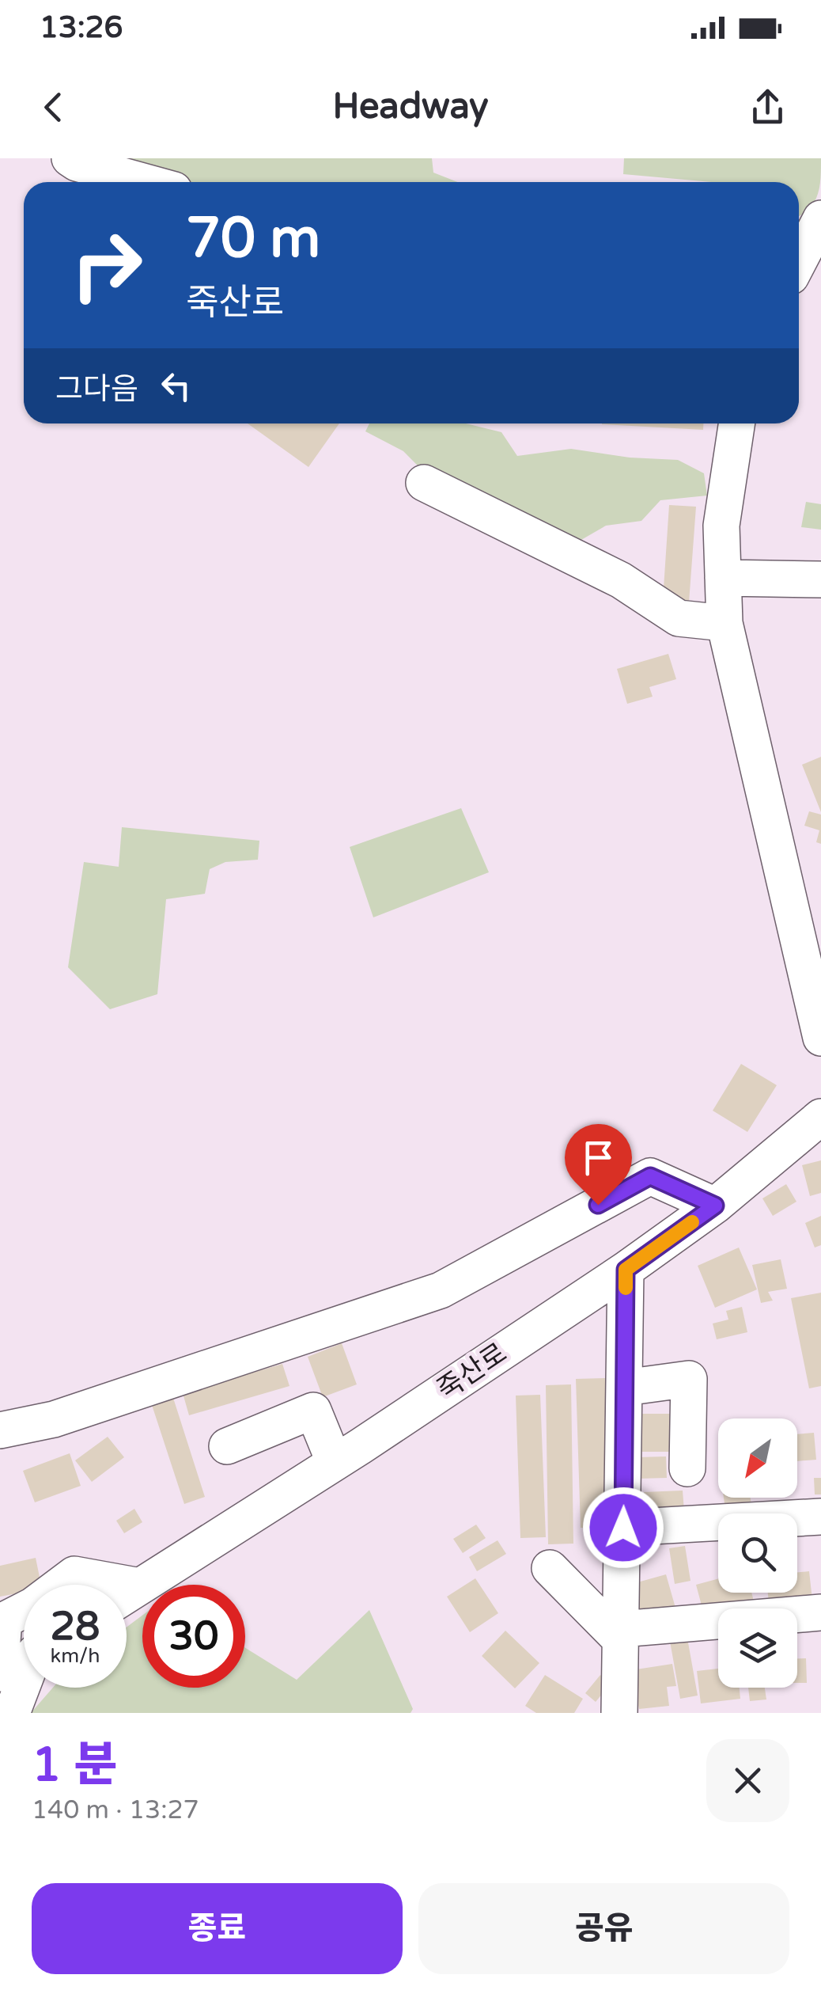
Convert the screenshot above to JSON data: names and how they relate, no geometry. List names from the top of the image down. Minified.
{"streets":{"street":["죽산로"]},"north":"bottom left","page":{"status":"13:26","header":"Headway","turn":["70 m","죽산로"],"then":"그다음","speed":"28 km/h","limit":"30","heading":["1 분","140 m · 13:27"],"buttons":["종료","공유"]}}
